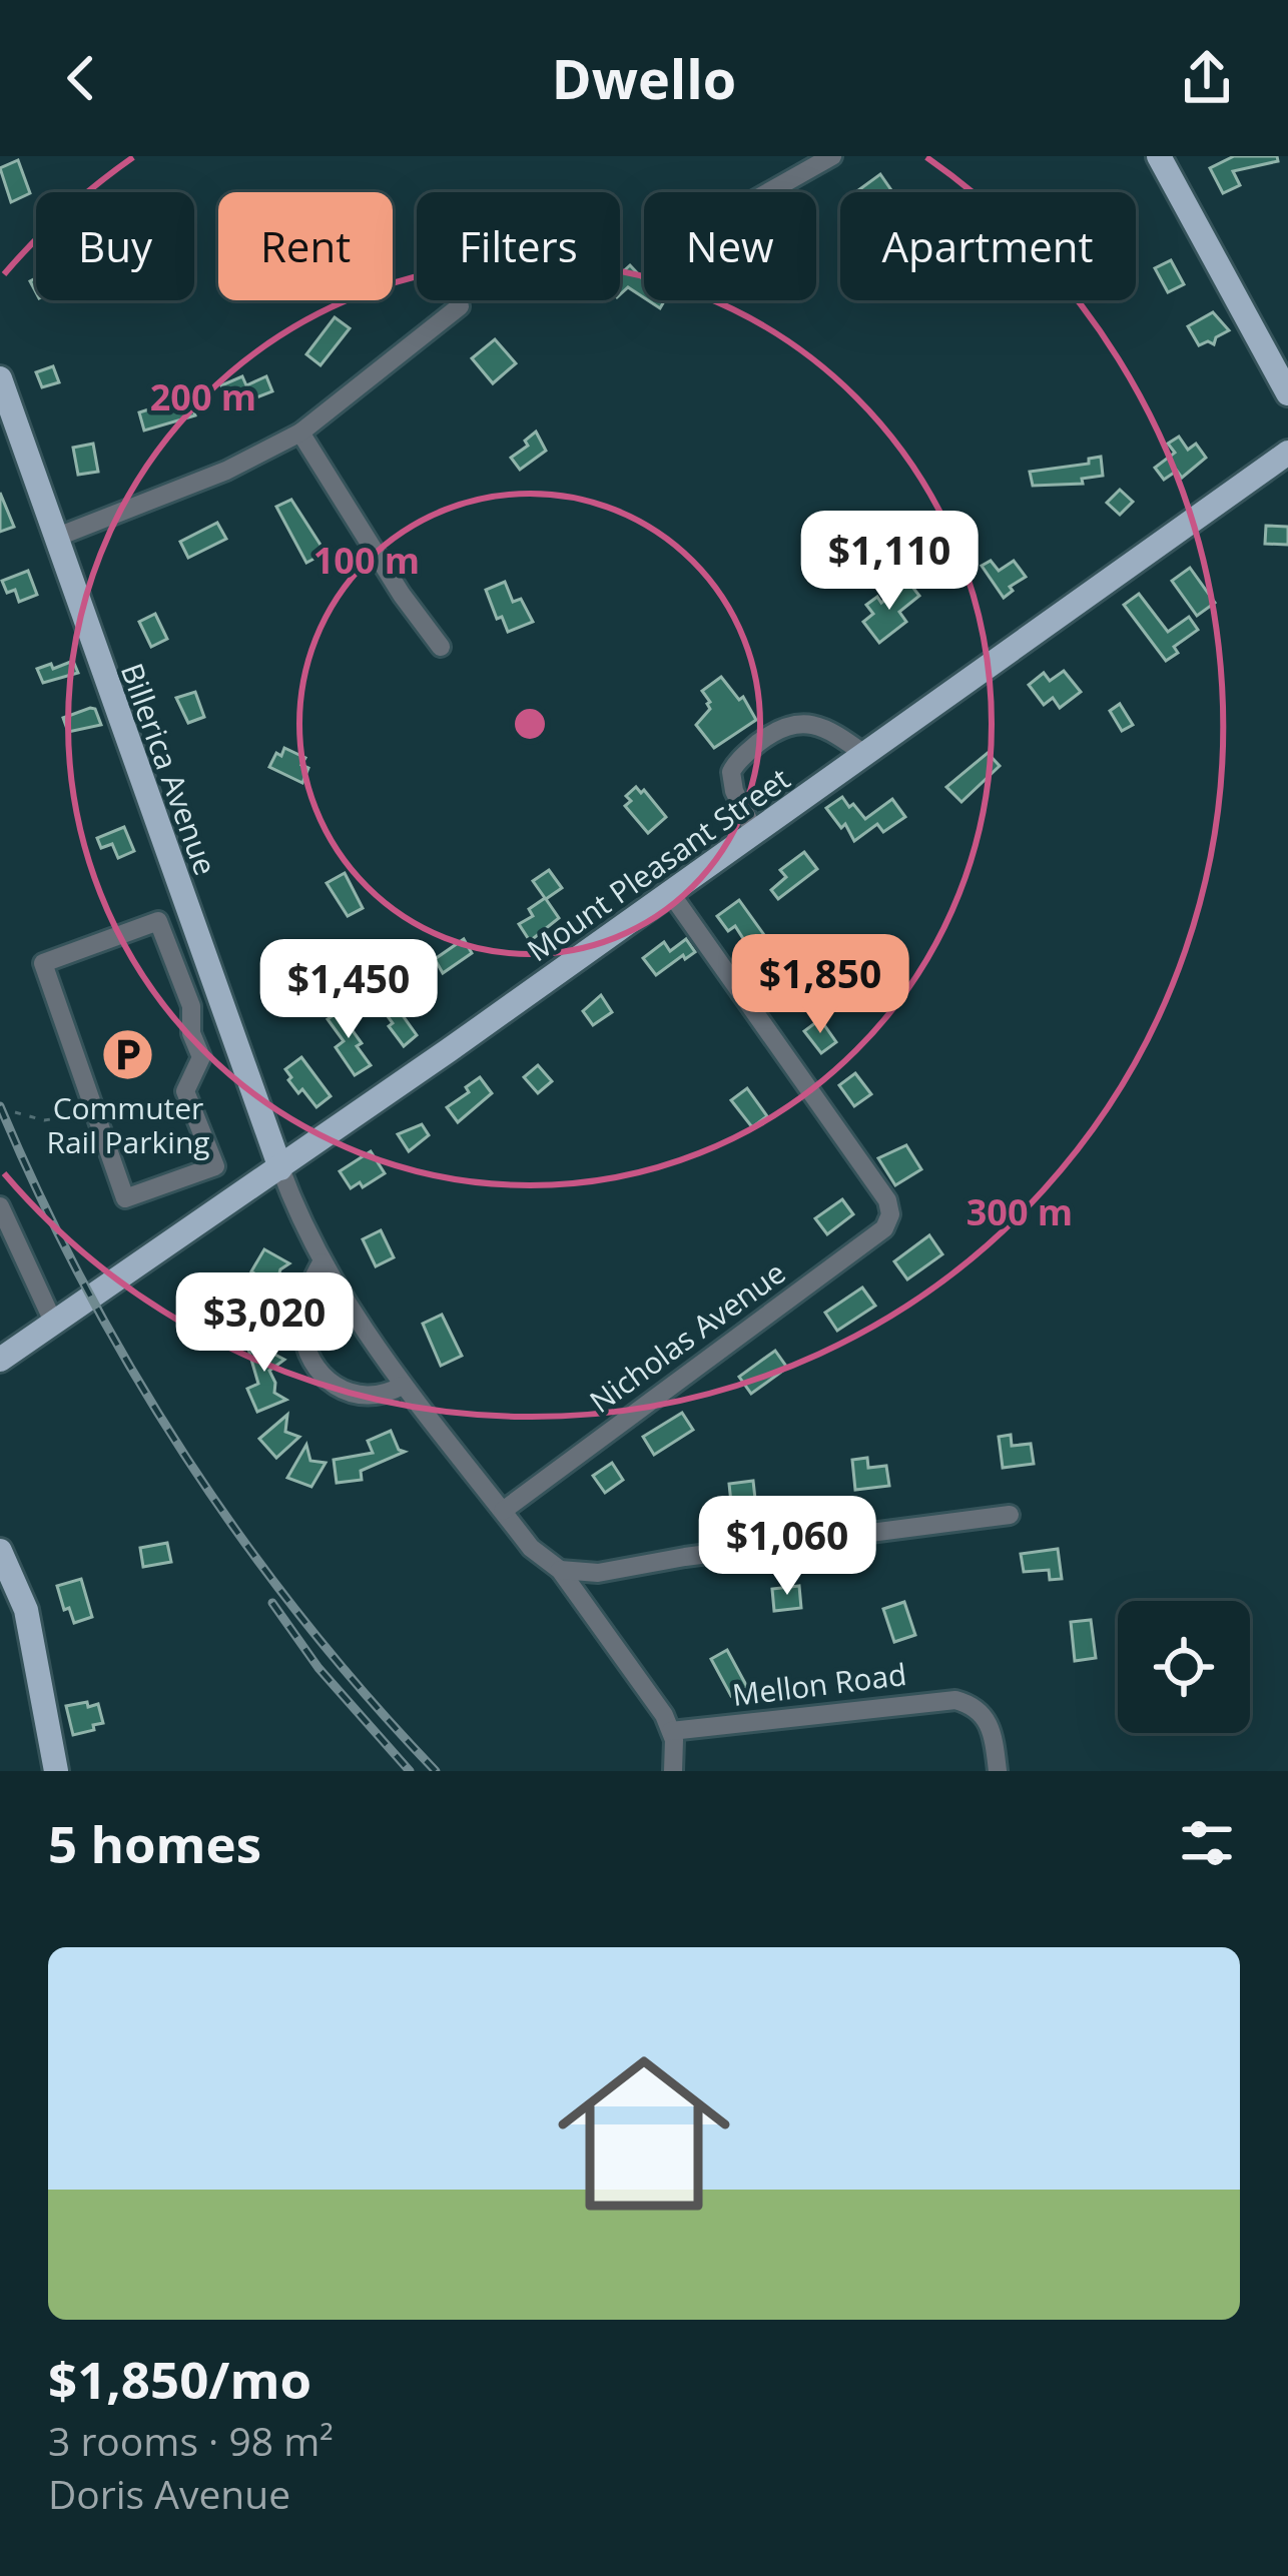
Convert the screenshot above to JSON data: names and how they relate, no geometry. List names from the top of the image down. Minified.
{"streets":{"main road":["Billerica Avenue","Mount Pleasant Street"],"street":["Nicholas Avenue","Mellon Road"]},"crossings":[["Billerica Avenue","Mount Pleasant Street"],["Billerica Avenue","Nicholas Avenue"],["Billerica Avenue","Mellon Road"],["Mount Pleasant Street","Nicholas Avenue"]],"places":{"parking":["Commuter Rail Parking"]},"page":{"header":"Dwello","chip":["Buy","Rent","Filters","New","Apartment"],"price":["$1,110","$1,850","$1,450","$3,020","$1,060"],"heading":"5 homes","list":[{"name":"$1,850/mo","note":"3 rooms · 98 m² · Doris Avenue"}]},"rings":["200 m","100 m","300 m"]}
